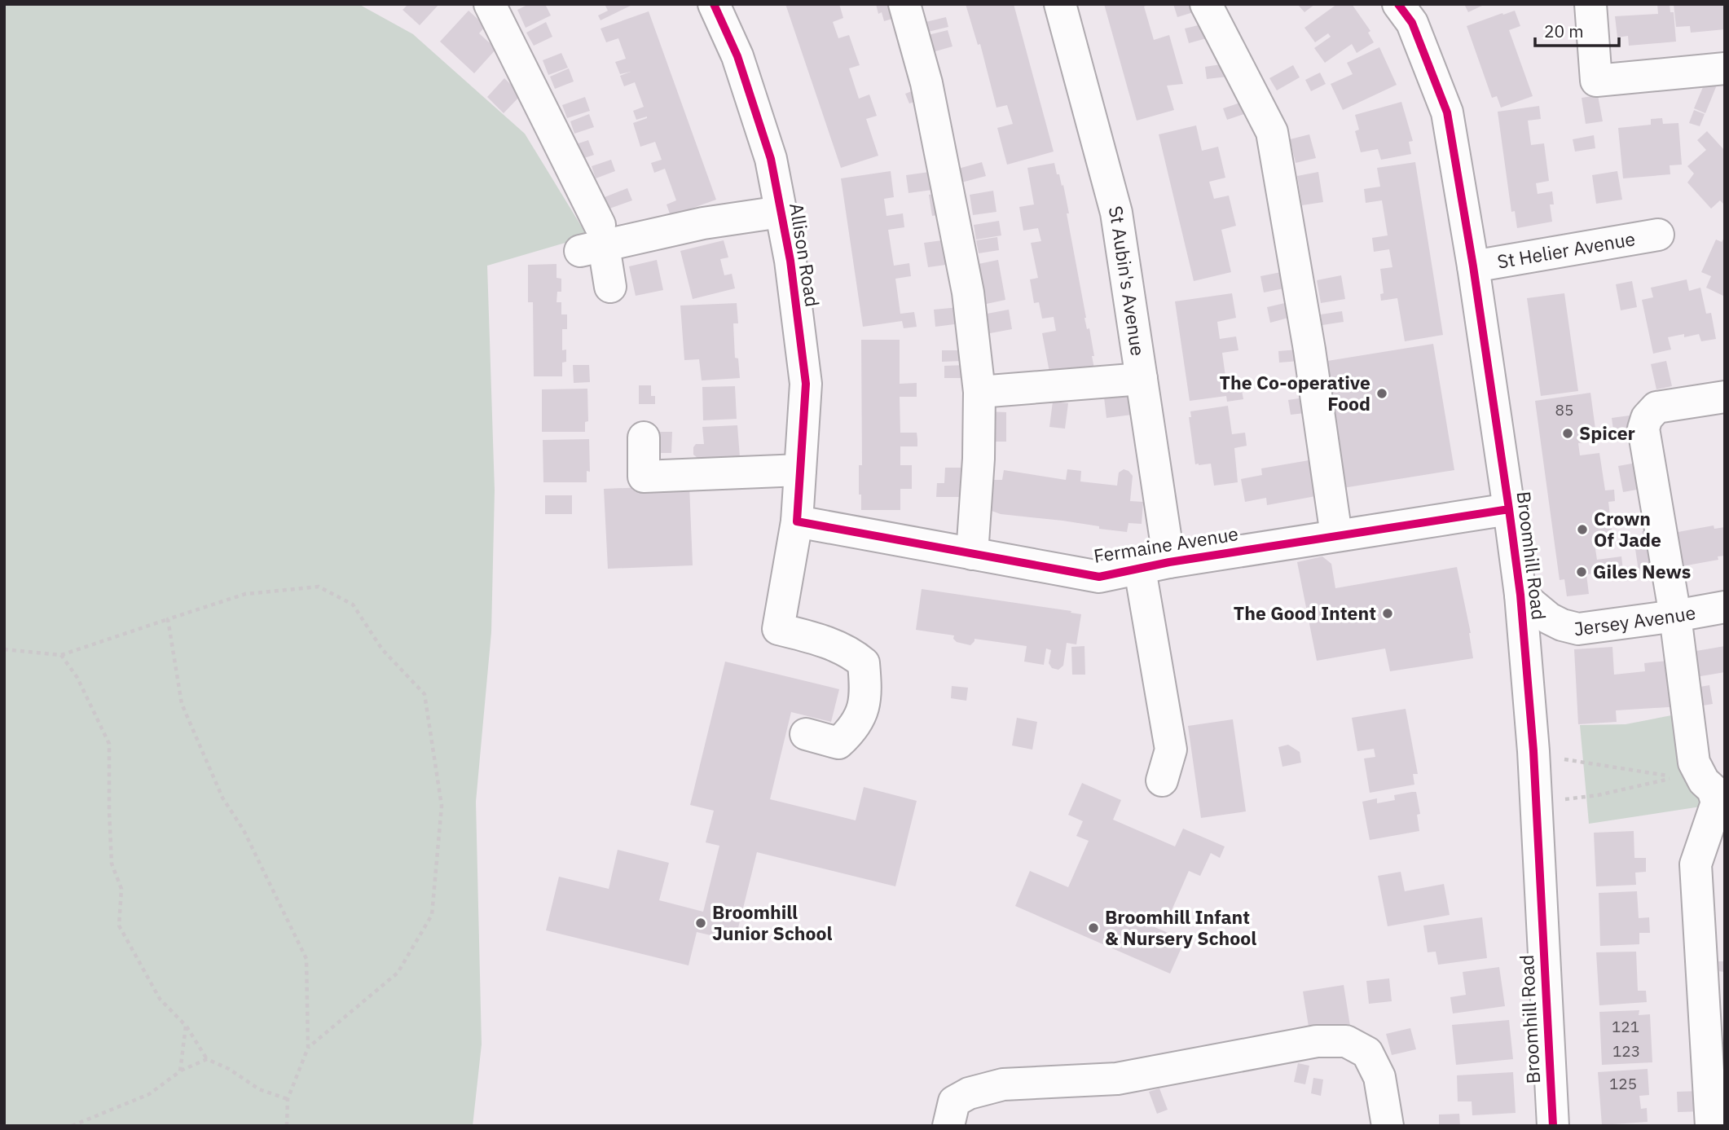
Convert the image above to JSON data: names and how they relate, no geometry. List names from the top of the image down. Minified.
{"streets":{"street":["St Helier Avenue","Allison Road","St Aubin's Avenue","Fermaine Avenue","Broomhill Road","Jersey Avenue"]},"crossings":[["St Helier Avenue","Broomhill Road"],["Allison Road","Fermaine Avenue"],["St Aubin's Avenue","Fermaine Avenue"],["Fermaine Avenue","Broomhill Road"],["Broomhill Road","Jersey Avenue"]],"places":["The Co-operative Food","Spicer","Crown Of Jade","Giles News","The Good Intent","Broomhill Junior School","Broomhill Infant & Nursery School"],"house_numbers":["85","121","123","125"],"scale_bar":"20 m"}
